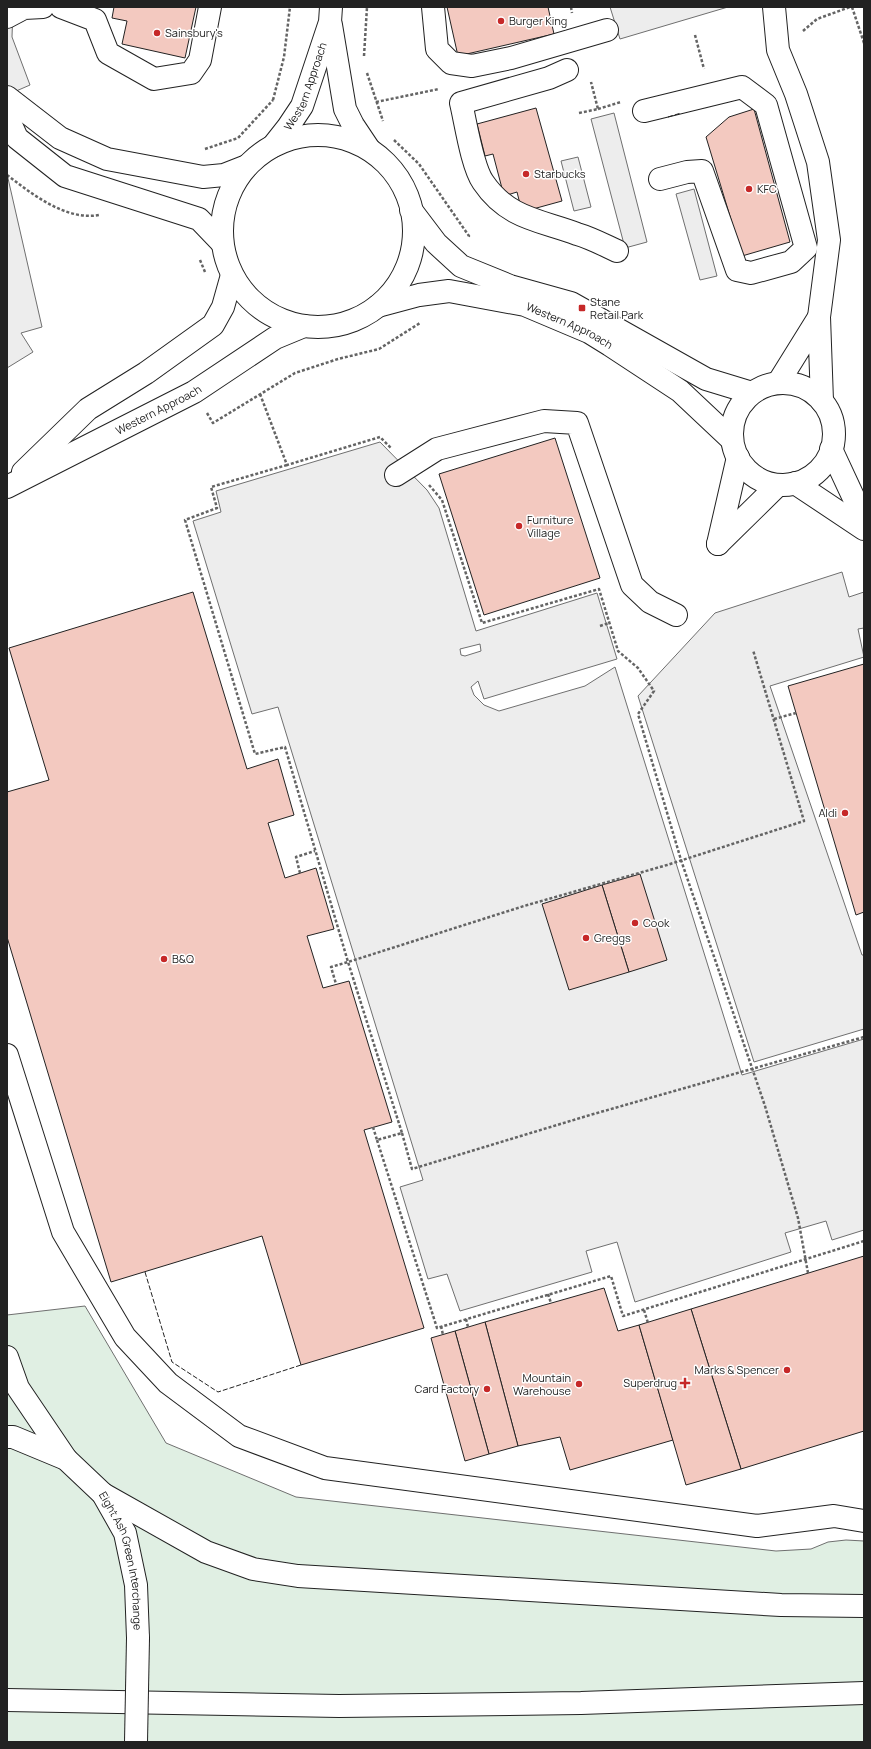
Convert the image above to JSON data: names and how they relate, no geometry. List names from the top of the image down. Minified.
{"streets":{"main road":["Western Approach","Eight Ash Green Interchange"]},"places":{"other":["Burger King","Sainsbury's","Starbucks","KFC","Furniture Village","Aldi","Cook","Greggs","B&Q","Marks & Spencer","Mountain Warehouse","Card Factory"],"transit":["Stane Retail Park"],"health":["Superdrug"]}}
